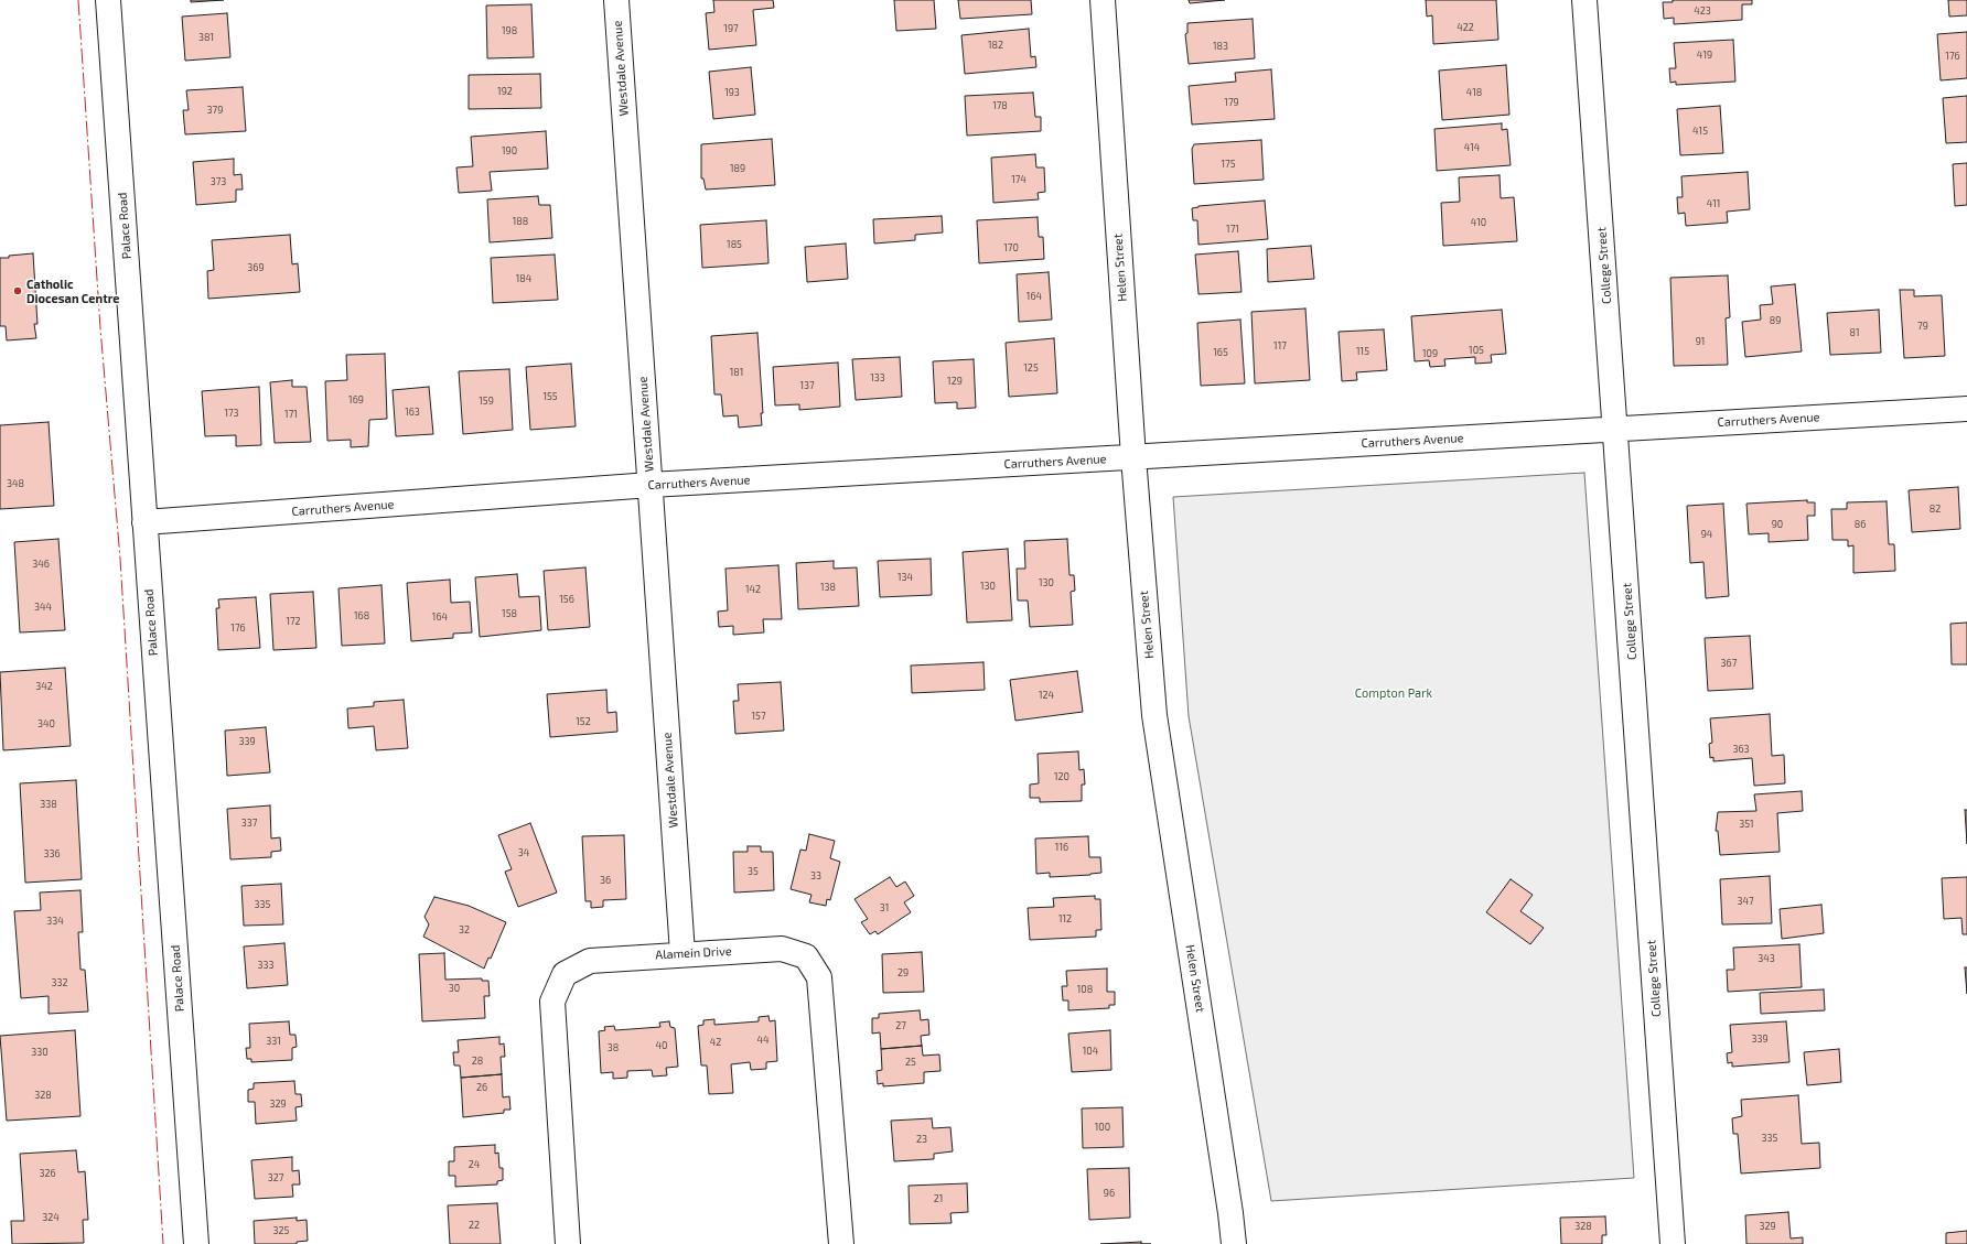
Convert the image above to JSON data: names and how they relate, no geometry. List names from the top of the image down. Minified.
{"streets":{"street":["Westdale Avenue","Palace Road","College Street","Helen Street","Carruthers Avenue","Alamein Drive"]},"crossings":[["Westdale Avenue","Carruthers Avenue"],["Westdale Avenue","Alamein Drive"],["Palace Road","Carruthers Avenue"],["College Street","Carruthers Avenue"],["Helen Street","Carruthers Avenue"]],"parks":["Compton Park"],"places":["Catholic Diocesan Centre"],"house_numbers":["423","422","197","198","381","182","183","419","176","192","193","418","179","178","379","415","414","190","175","189","174","373","411","188","410","171","185","170","369","184","164","89","79","81","91","117","105","115","165","109","125","181","133","129","137","155","169","159","163","173","171","348","82","90","86","94","346","134","130","130","138","142","156","344","158","168","164","172","176","367","342","124","157","152","340","339","363","120","338","337","351","116","34","336","35","33","36","347","335","31","112","334","32","343","333","29","332","30","108","27","339","44","331","42","40","38","104","330","28","25","26","328","329","100","335","23","24","326","327","96","21","324","22","328","329","325"]}
